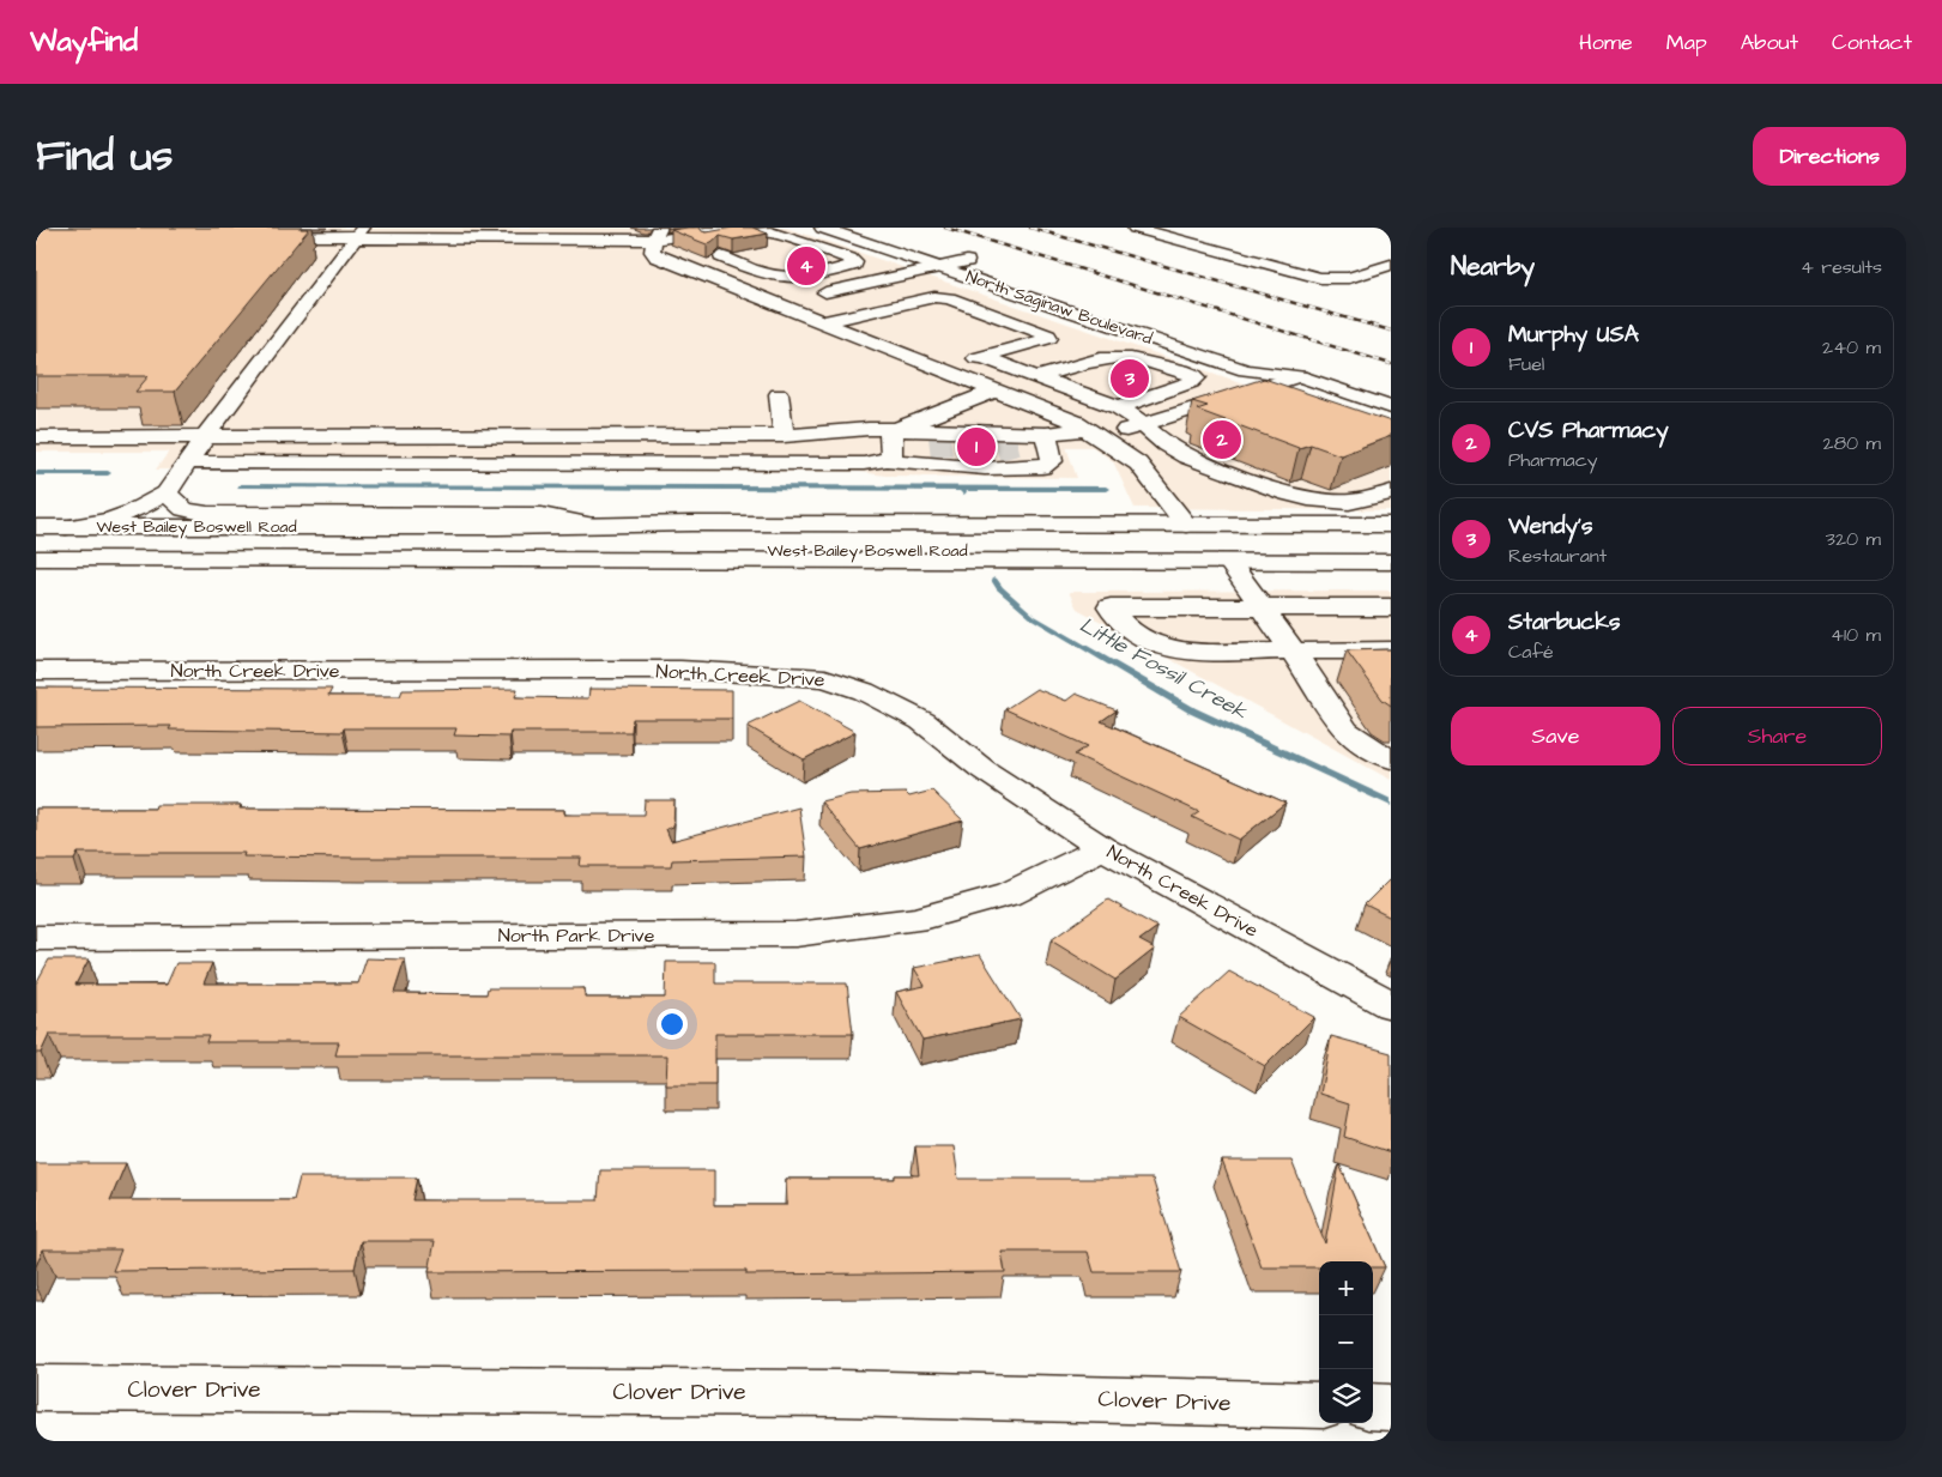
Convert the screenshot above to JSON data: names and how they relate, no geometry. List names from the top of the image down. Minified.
{"streets":{"main road":["North Saginaw Boulevard","West Bailey Boswell Road","North Creek Drive","North Park Drive","Clover Drive"]},"crossings":[["North Creek Drive","North Park Drive"]],"water":["Little Fossil Creek"],"page":{"header":"Wayfind","nav":["Home","Map","About","Contact"],"title":"Find us","buttons":["Directions",["Save","Share"]],"heading":["Nearby","4 results"],"pins":["4","3","2","1"],"list":[{"mark":"1","name":"Murphy USA","note":"Fuel","value":"240 m"},{"mark":"2","name":"CVS Pharmacy","note":"Pharmacy","value":"280 m"},{"mark":"3","name":"Wendy's","note":"Restaurant","value":"320 m"},{"mark":"4","name":"Starbucks","note":"Café","value":"410 m"}],"map_buttons":["+","−"]}}
